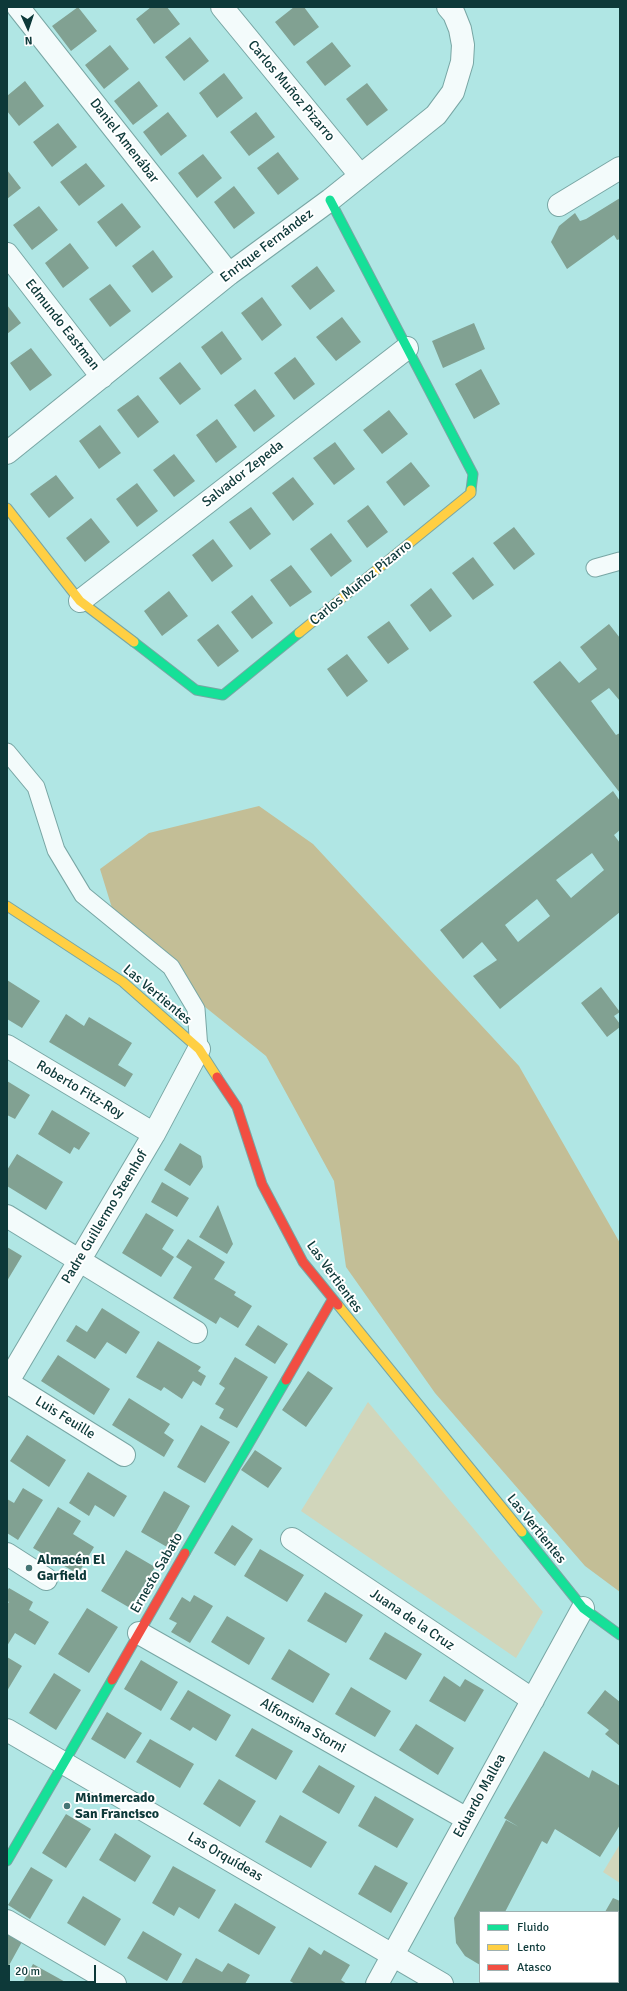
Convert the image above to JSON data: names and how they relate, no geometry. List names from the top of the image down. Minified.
{"streets":{"street":["Carlos Muñoz Pizarro","Daniel Amenábar","Enrique Fernández","Edmundo Eastman","Salvador Zepeda","Las Vertientes","Roberto Fitz-Roy","Padre Guillermo Steenhof","Luis Feuille","Ernesto Sabato","Juana de la Cruz","Alfonsina Storni","Eduardo Mallea","Las Orquídeas"]},"crossings":[["Carlos Muñoz Pizarro","Enrique Fernández"],["Carlos Muñoz Pizarro","Salvador Zepeda"],["Daniel Amenábar","Enrique Fernández"],["Enrique Fernández","Edmundo Eastman"],["Las Vertientes","Padre Guillermo Steenhof"],["Las Vertientes","Ernesto Sabato"],["Las Vertientes","Eduardo Mallea"],["Roberto Fitz-Roy","Padre Guillermo Steenhof"],["Padre Guillermo Steenhof","Luis Feuille"],["Ernesto Sabato","Alfonsina Storni"],["Ernesto Sabato","Las Orquídeas"],["Juana de la Cruz","Eduardo Mallea"],["Alfonsina Storni","Eduardo Mallea"],["Eduardo Mallea","Las Orquídeas"]],"places":["Almacén El Garfield","Minimercado San Francisco"],"legend":["Fluido","Lento","Atasco"],"scale_bar":"20 m","north":"bottom"}
